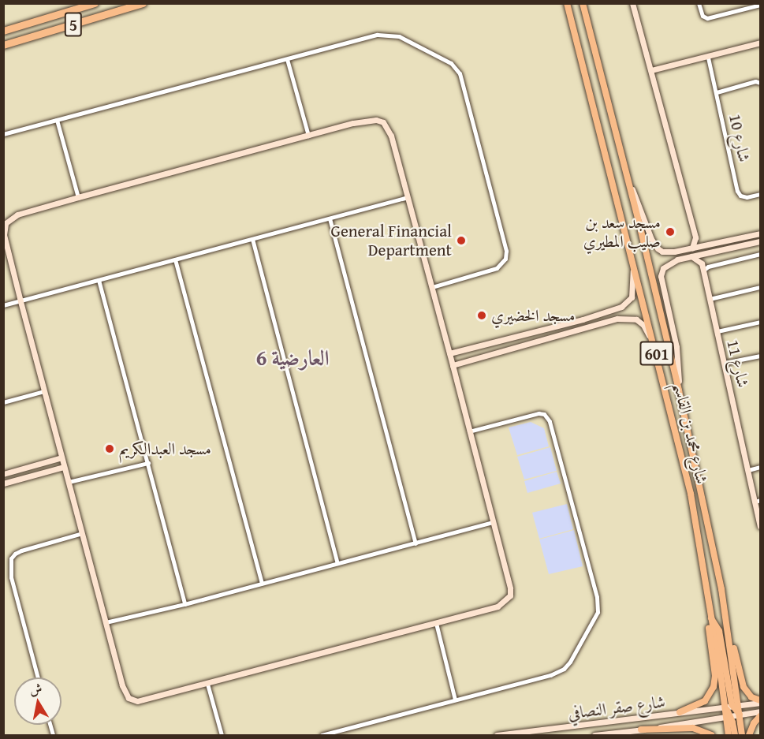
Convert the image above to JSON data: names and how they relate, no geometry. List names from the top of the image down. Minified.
{"streets":{"highway":["5"],"main road":["601","شارع محمد بن القاسم"],"street":["شارع 10","شارع 11","شارع صقر النصافي"]},"crossings":[["شارع محمد بن القاسم","شارع صقر النصافي"]],"districts":["العارضية 6"],"places":["مسجد سعد بن صليب المطيري","General Financial Department","مسجد الخضيري","مسجد العبدالكريم"],"north":"top"}
